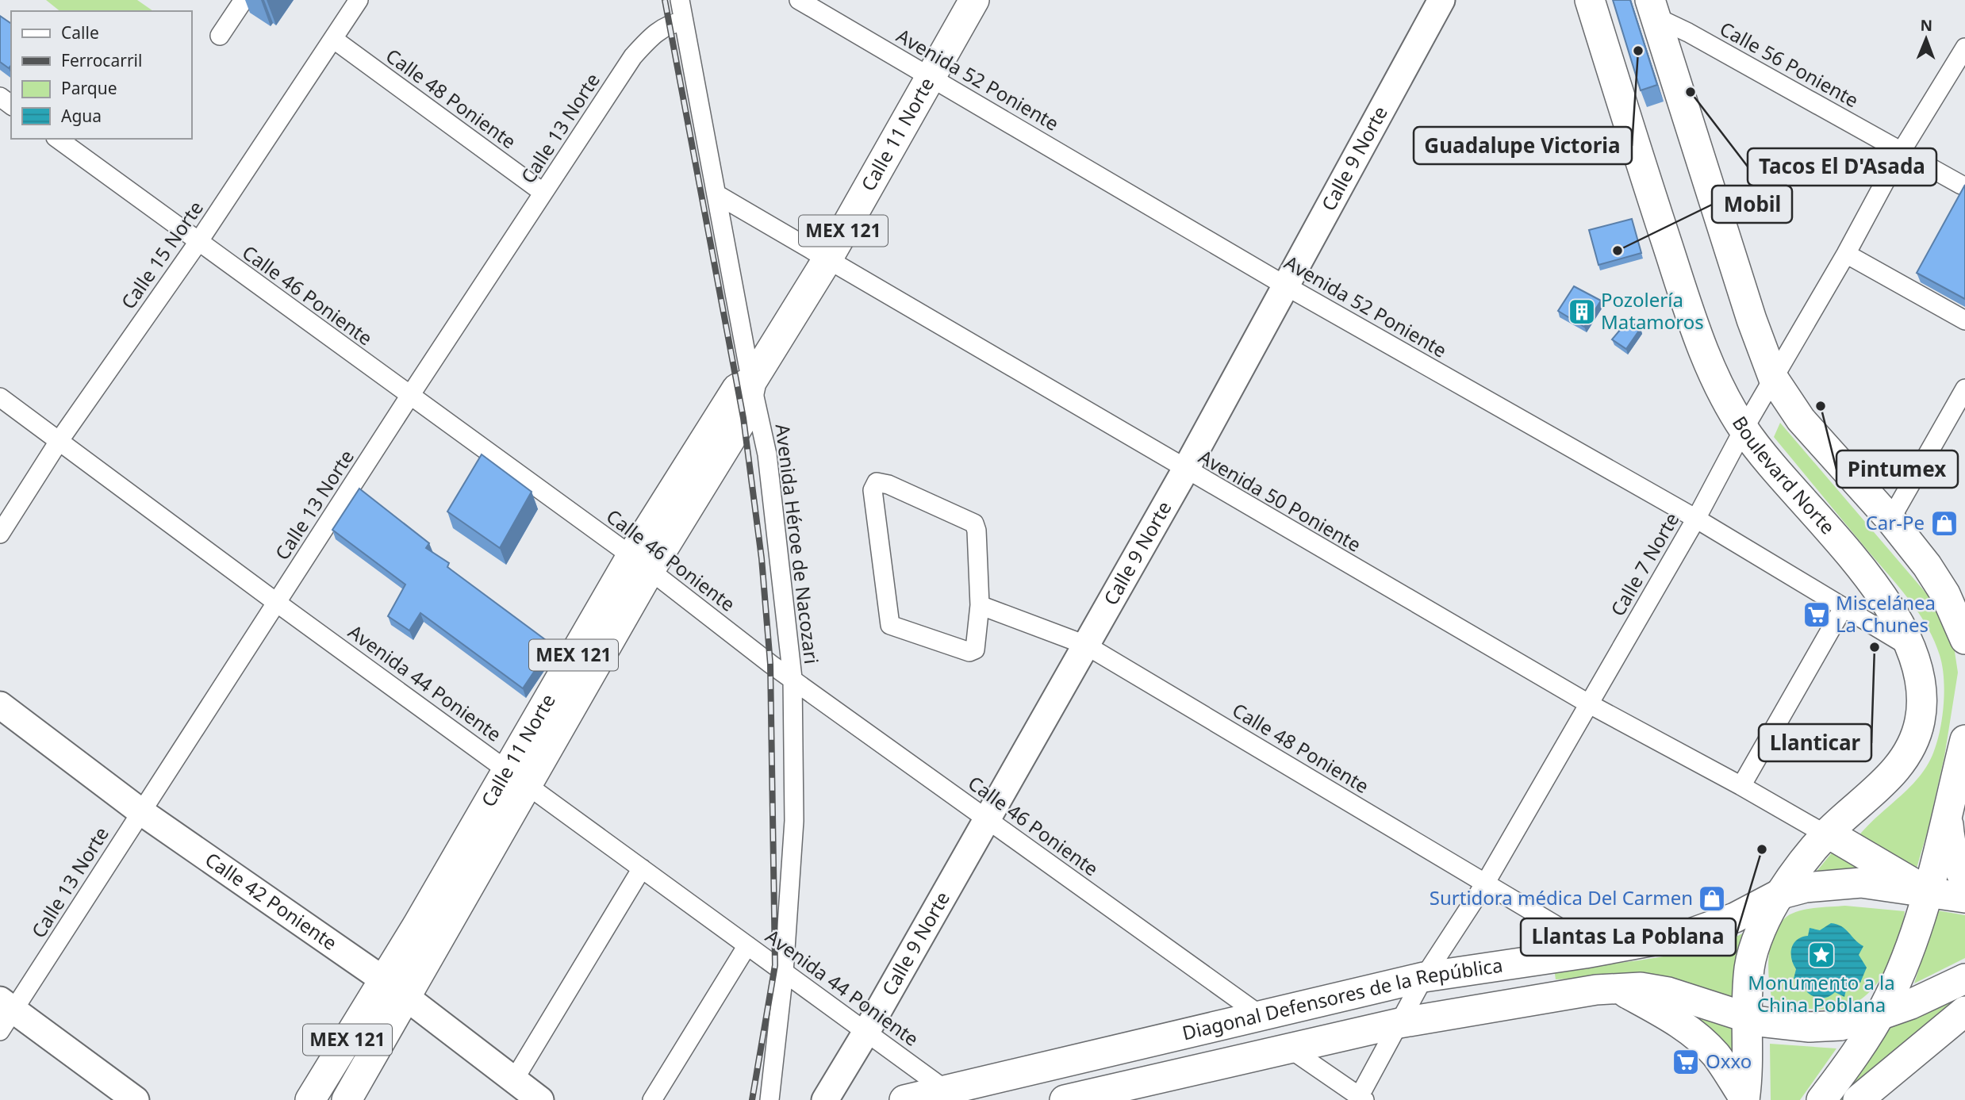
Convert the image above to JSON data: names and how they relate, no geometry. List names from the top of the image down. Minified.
{"streets":{"main road":["Calle 11 Norte","Calle 9 Norte","MEX 121","Boulevard Norte","Calle 42 Poniente","Diagonal Defensores de la República"],"street":["Calle 56 Poniente","Avenida 52 Poniente","Calle 48 Poniente","Calle 13 Norte","Calle 15 Norte","Calle 46 Poniente","Avenida 50 Poniente","Avenida Héroe de Nacozari","Calle 7 Norte","Avenida 44 Poniente"]},"crossings":[["Calle 56 Poniente","Calle 7 Norte"],["Avenida 52 Poniente","Calle 11 Norte"],["Avenida 52 Poniente","Calle 9 Norte"],["Avenida 52 Poniente","Boulevard Norte"],["Avenida 52 Poniente","Calle 7 Norte"],["Calle 48 Poniente","Calle 13 Norte"],["Calle 48 Poniente","Calle 9 Norte"],["Calle 48 Poniente","Calle 15 Norte"],["Calle 48 Poniente","Calle 7 Norte"],["Calle 48 Poniente","Diagonal Defensores de la República"],["Calle 13 Norte","Calle 46 Poniente"],["Calle 13 Norte","Avenida Héroe de Nacozari"],["Calle 13 Norte","Avenida 44 Poniente"],["Calle 13 Norte","Calle 42 Poniente"],["Calle 11 Norte","Calle 46 Poniente"],["Calle 11 Norte","Avenida 50 Poniente"],["Calle 11 Norte","Avenida Héroe de Nacozari"],["Calle 11 Norte","Avenida 44 Poniente"],["Calle 11 Norte","Calle 42 Poniente"],["Calle 9 Norte","Calle 46 Poniente"],["Calle 9 Norte","Avenida 50 Poniente"],["Calle 9 Norte","Avenida 44 Poniente"],["Calle 15 Norte","Calle 46 Poniente"],["Calle 15 Norte","Avenida 44 Poniente"],["Calle 46 Poniente","Avenida Héroe de Nacozari"],["Calle 46 Poniente","Diagonal Defensores de la República"],["Boulevard Norte","Avenida 50 Poniente"],["Boulevard Norte","Calle 7 Norte"],["Boulevard Norte","Diagonal Defensores de la República"],["Avenida 50 Poniente","Avenida Héroe de Nacozari"],["Avenida 50 Poniente","Calle 7 Norte"],["Avenida Héroe de Nacozari","Avenida 44 Poniente"],["Calle 7 Norte","Diagonal Defensores de la República"],["Avenida 44 Poniente","Diagonal Defensores de la República"]],"places":{"other":["Guadalupe Victoria","Tacos El D'Asada","Mobil","Pintumex","Llanticar","Llantas La Poblana"],"building":["Pozolería Matamoros"],"shop":["Car-Pe","Surtidora médica Del Carmen"],"supermarket":["Miscelánea La Chunes","Oxxo"],"place":["Monumento a la China Poblana"]},"legend":["Calle","Ferrocarril","Parque","Agua"],"north":"top"}
